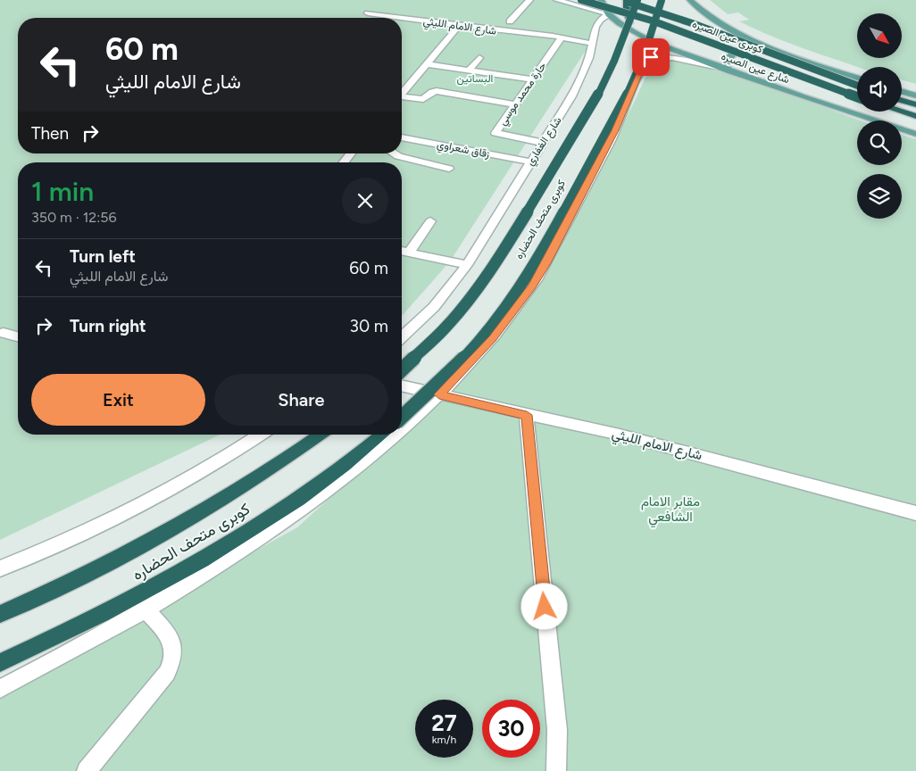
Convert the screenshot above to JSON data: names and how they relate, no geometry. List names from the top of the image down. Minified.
{"streets":{"highway":["كوبرى عين الصيره","كوبرى متحف الحضاره"],"main road":["شارع عين الصيره"],"street":["شارع الامام الليثي","حارة محمد موسي","شارع الغفاري","زقاق شعراوي"]},"crossings":[["شارع الامام الليثي","حارة محمد موسي"],["شارع الامام الليثي","شارع الغفاري"],["شارع عين الصيره","شارع الغفاري"],["حارة محمد موسي","شارع الغفاري"],["شارع الغفاري","زقاق شعراوي"]],"parks":["البساتين","مقابر الامام الشافعي"],"north":"bottom right","page":{"turn":["60 m","شارع الامام الليثي"],"then":"Then","heading":["1 min","350 m · 12:56"],"list":[{"name":"Turn left","note":"شارع الامام الليثي","value":"60 m"},{"name":"Turn right","value":"30 m"}],"buttons":["Exit","Share"],"speed":"27 km/h","limit":"30"}}
